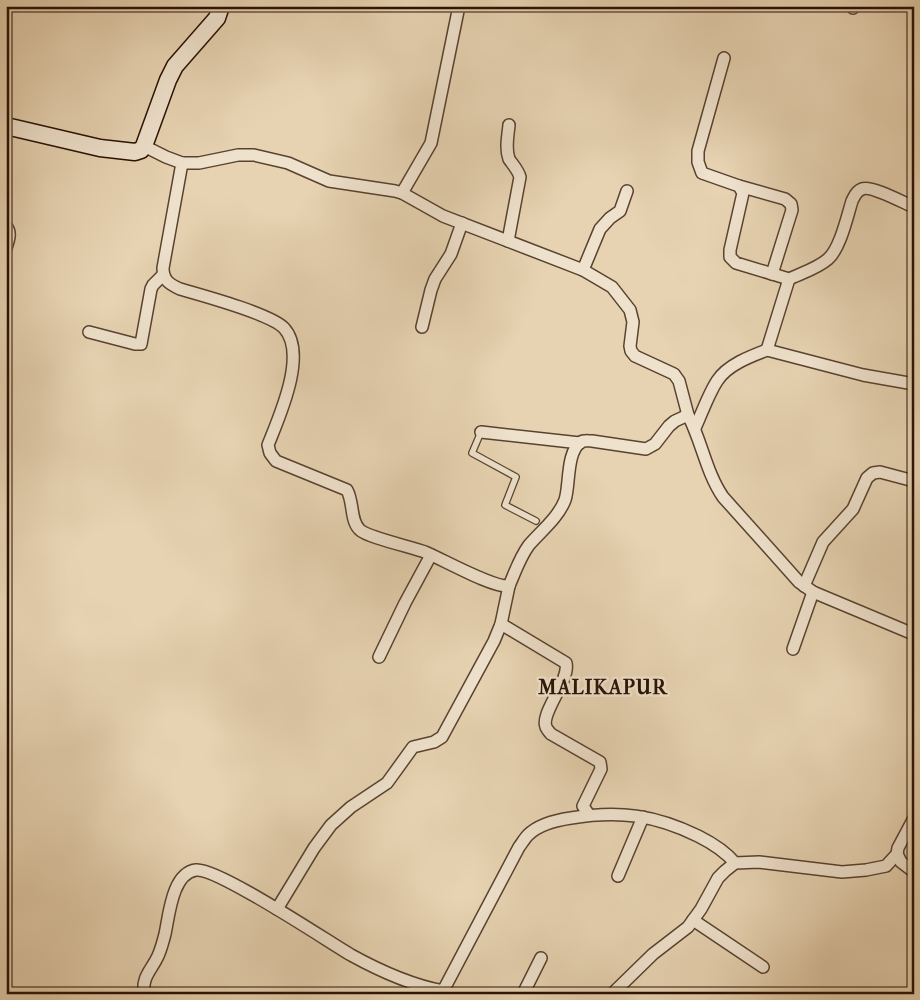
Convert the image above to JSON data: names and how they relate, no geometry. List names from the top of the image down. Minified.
{"districts":["MALIKAPUR"]}
